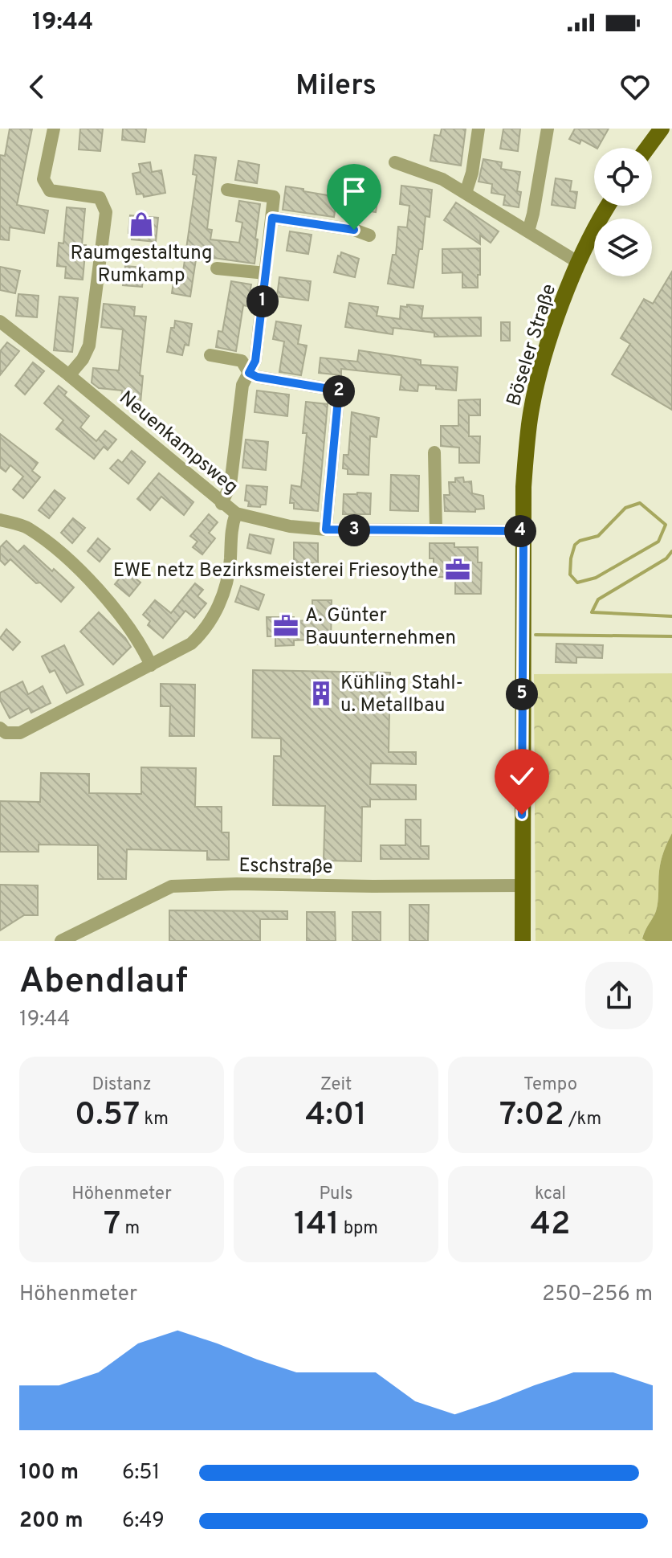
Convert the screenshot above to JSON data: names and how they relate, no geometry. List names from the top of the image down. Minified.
{"streets":{"main road":["Böseler Straße"],"street":["Neuenkampsweg","Eschstraße"]},"crossings":[["Böseler Straße","Neuenkampsweg"],["Böseler Straße","Eschstraße"]],"places":{"shop":["Raumgestaltung Rumkamp"],"office":["EWE netz Bezirksmeisterei Friesoythe","A. Günter Bauunternehmen"],"building":["Kühling Stahl- u. Metallbau"]},"page":{"status":"19:44","header":"Milers","pins":["1","2","3","4","5"],"heading":["Abendlauf","19:44"],"stats":[["Distanz","0.57 km"],["Zeit","4:01"],["Tempo","7:02 /km"],["Höhenmeter","7 m"],["Puls","141 bpm"],["kcal","42"]],"chart":["Höhenmeter","250–256 m"],"list":[{"name":"100 m","note":"6:51"},{"name":"200 m","note":"6:49"}]}}
